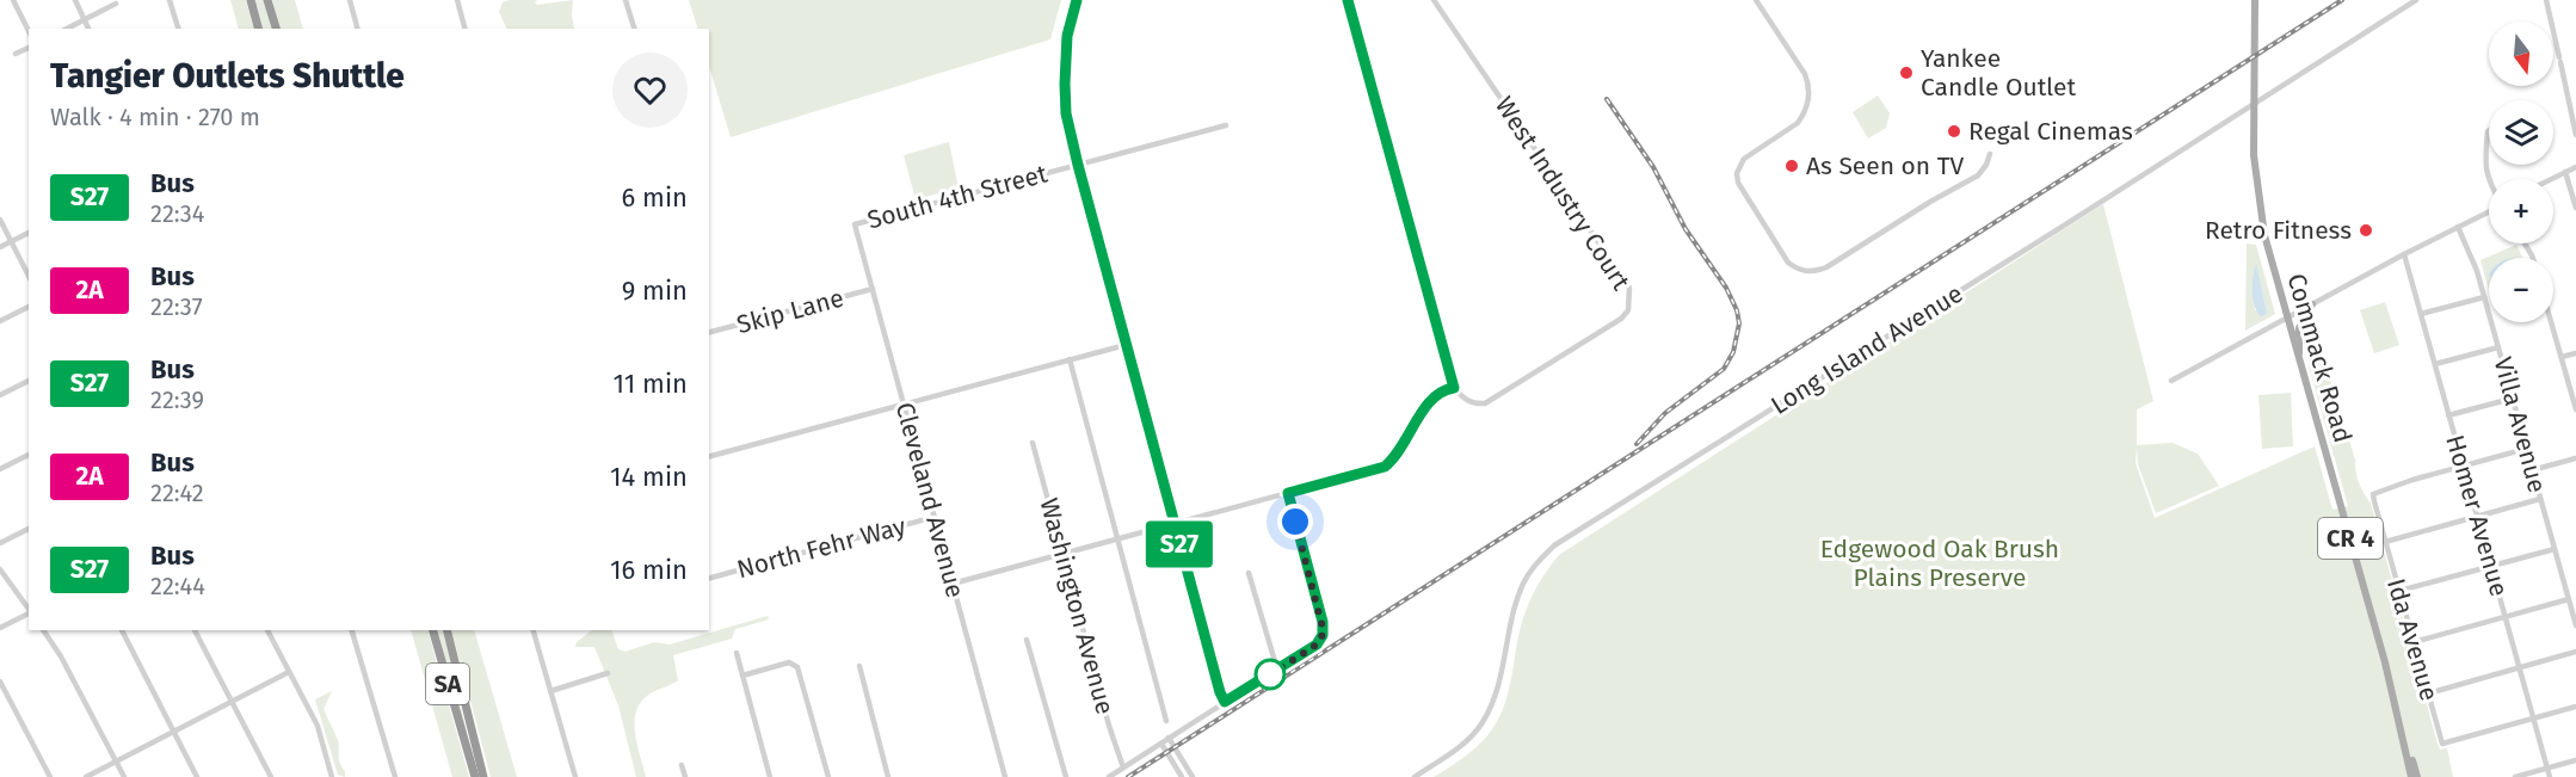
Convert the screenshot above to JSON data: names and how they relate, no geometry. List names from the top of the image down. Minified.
{"streets":{"highway":["SA"],"main road":["Commack Road","CR 4"],"street":["West Industry Court","South 4th Street","Skip Lane","Long Island Avenue","Villa Avenue","Cleveland Avenue","Homer Avenue","North Fehr Way","Washington Avenue","Ida Avenue"]},"crossings":[["South 4th Street","Cleveland Avenue"],["Skip Lane","Cleveland Avenue"],["Long Island Avenue","Commack Road"],["Cleveland Avenue","North Fehr Way"],["Homer Avenue","Ida Avenue"]],"parks":["Edgewood Oak Brush Plains Preserve"],"places":["Yankee Candle Outlet","Regal Cinemas","As Seen on TV","Retro Fitness"],"lines":["bus line S27"],"north":"bottom","page":{"on_map":"S27","map_buttons":["+","−"],"heading":["Tangier Outlets Shuttle","Walk · 4 min · 270 m"],"list":[{"mark":"S27","name":"Bus","note":"22:34","value":"6 min"},{"mark":"2A","name":"Bus","note":"22:37","value":"9 min"},{"mark":"S27","name":"Bus","note":"22:39","value":"11 min"},{"mark":"2A","name":"Bus","note":"22:42","value":"14 min"},{"mark":"S27","name":"Bus","note":"22:44","value":"16 min"}]}}
